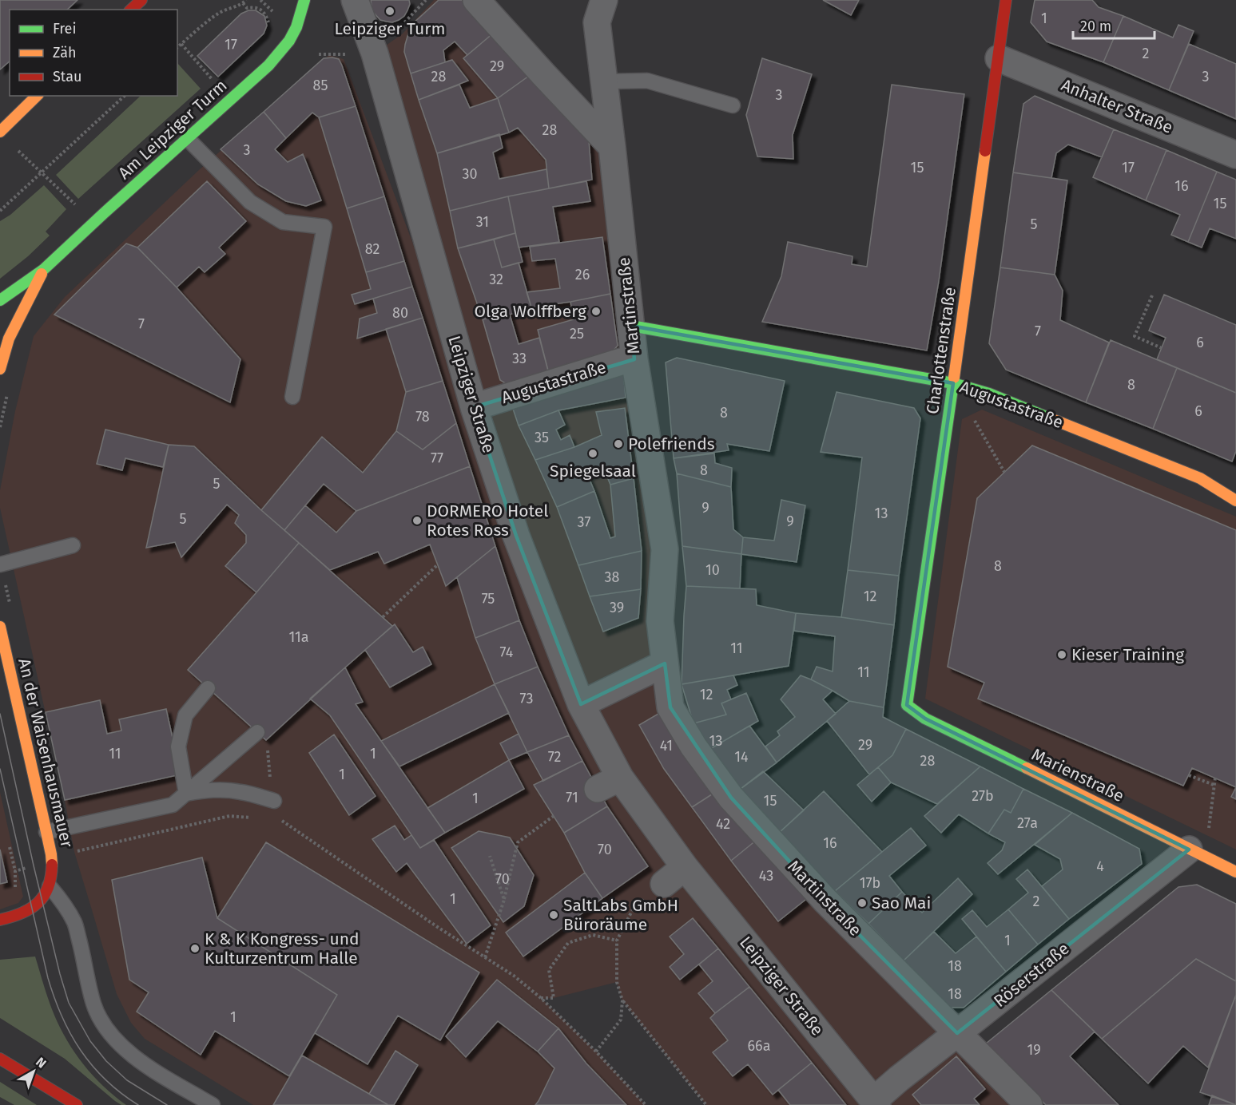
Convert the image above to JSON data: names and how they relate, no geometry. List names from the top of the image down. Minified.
{"streets":{"street":["Anhalter Straße","Am Leipziger Turm","Martinstraße","Charlottenstraße","Augustastraße","Leipziger Straße","An der Waisenhausmauer","Marienstraße","Röserstraße"]},"crossings":[["Anhalter Straße","Charlottenstraße"],["Martinstraße","Augustastraße"],["Martinstraße","Röserstraße"],["Charlottenstraße","Augustastraße"],["Charlottenstraße","Marienstraße"],["Augustastraße","Leipziger Straße"],["Leipziger Straße","Röserstraße"],["Marienstraße","Röserstraße"]],"places":["Leipziger Turm","Olga Wolffberg","Polefriends","Spiegelsaal","DORMERO Hotel Rotes Ross","Kieser Training","Sao Mai","SaltLabs GmbH Büroräume","K & K Kongress- und Kulturzentrum Halle"],"house_numbers":["1","17","2","29","28","3","85","3","28","3","15","17","30","16","15","31","5","82","26","32","80","7","7","25","6","33","8","6","8","78","35","77","8","5","9","13","5","9","37","8","10","38","12","75","39","11a","11","74","11","12","73","13","29","41","11","1","72","14","28","1","27b","71","1","15","27a","42","16","70","4","43","70","17b","1","2","1","18","18","1","66a","19"],"legend":["Frei","Zäh","Stau"],"scale_bar":"20 m","north":"top right"}
